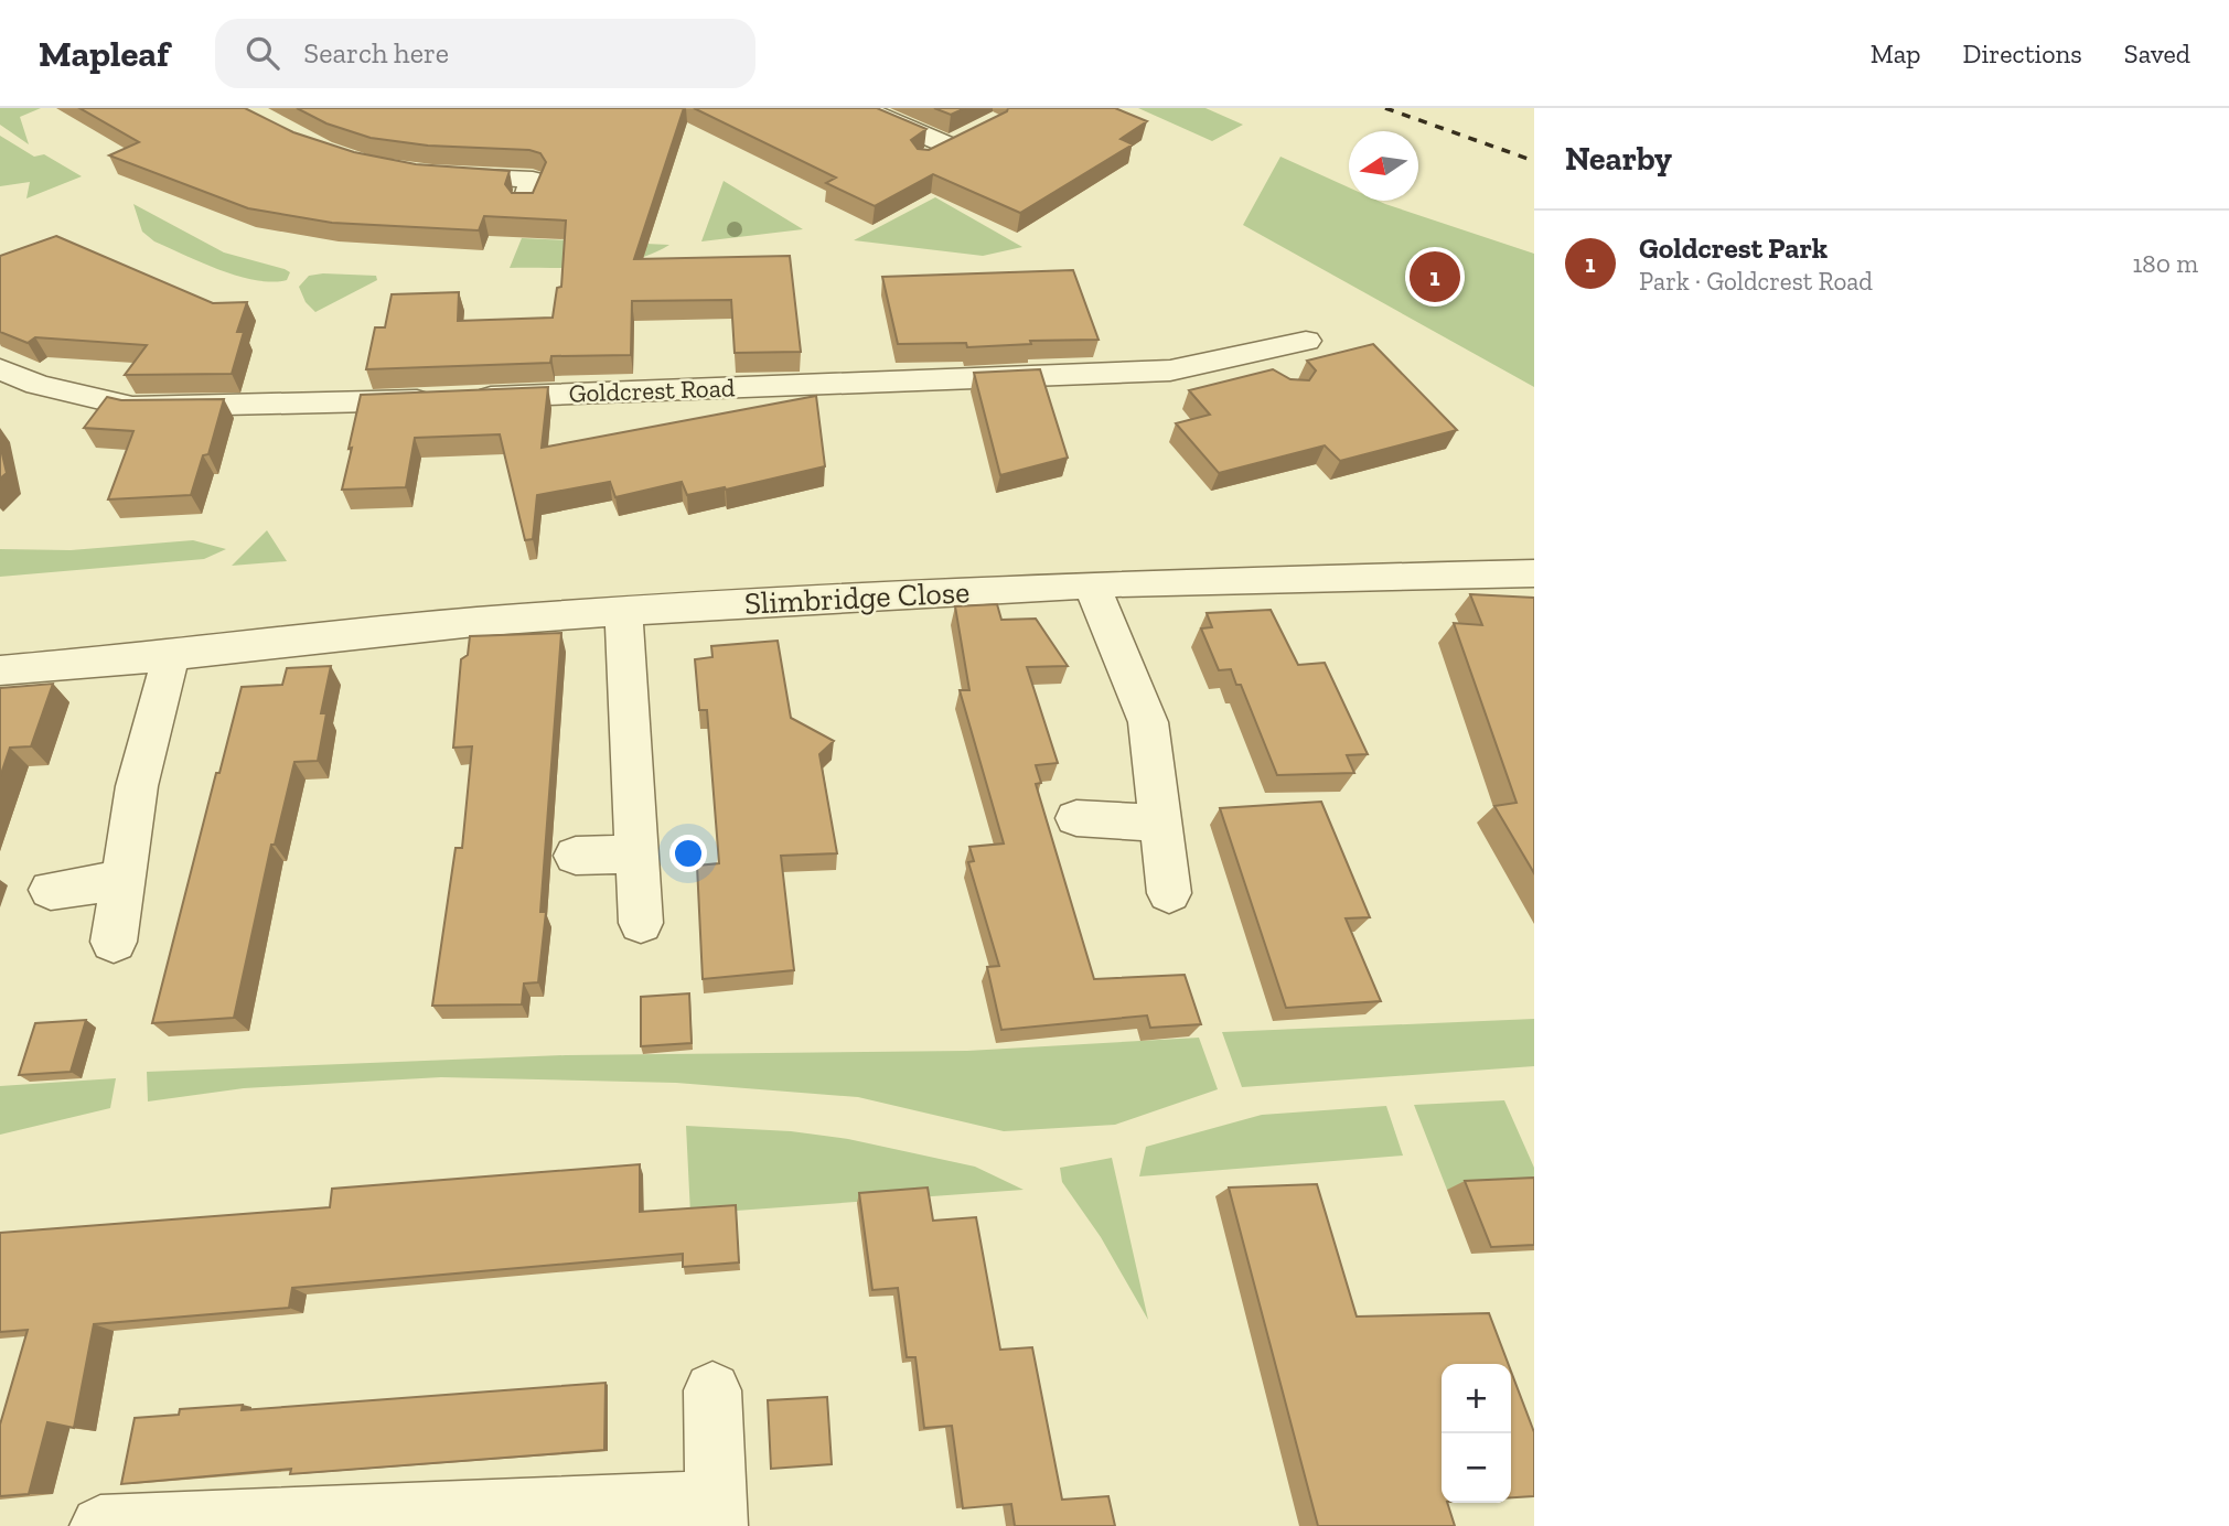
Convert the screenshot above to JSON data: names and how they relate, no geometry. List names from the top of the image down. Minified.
{"streets":{"street":["Goldcrest Road","Slimbridge Close"]},"north":"left","page":{"header":"Mapleaf","search":"Search here","nav":["Map","Directions","Saved"],"heading":"Nearby","list":[{"mark":"1","name":"Goldcrest Park","note":"Park · Goldcrest Road","value":"180 m"}],"pins":"1","map_buttons":["+","−"]}}
